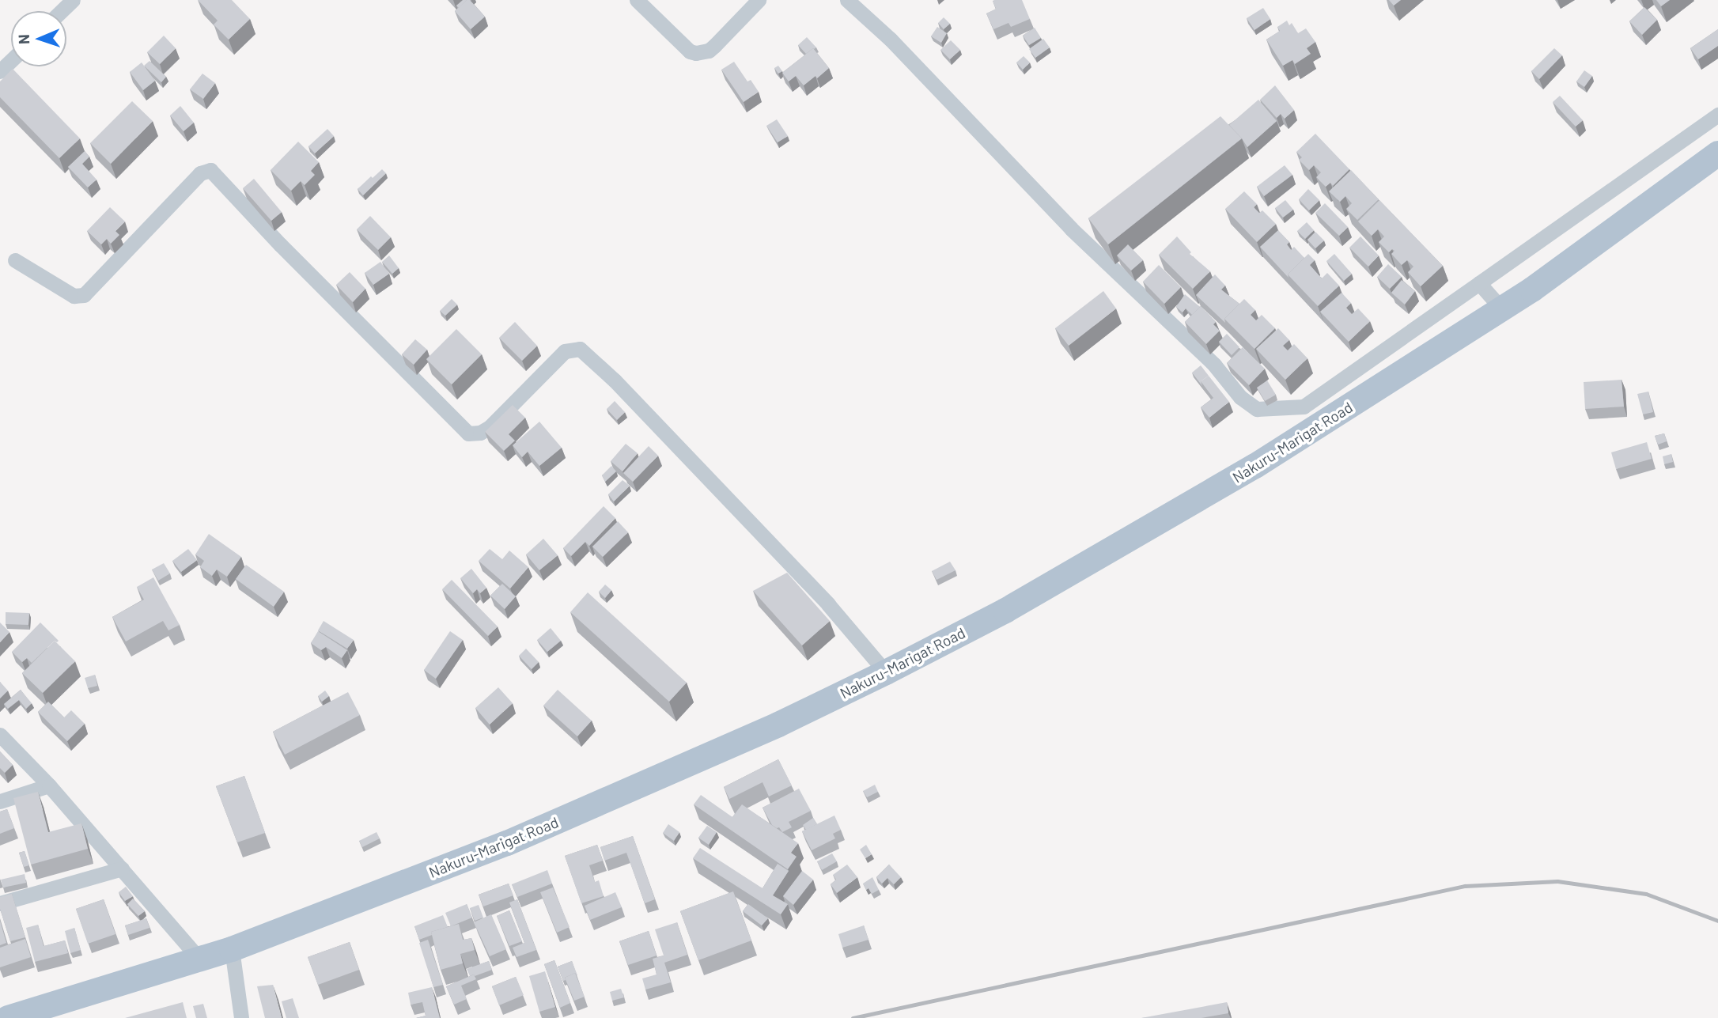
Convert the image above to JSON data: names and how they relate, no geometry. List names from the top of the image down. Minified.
{"streets":{"main road":["Nakuru-Marigat Road"]},"north":"left"}
